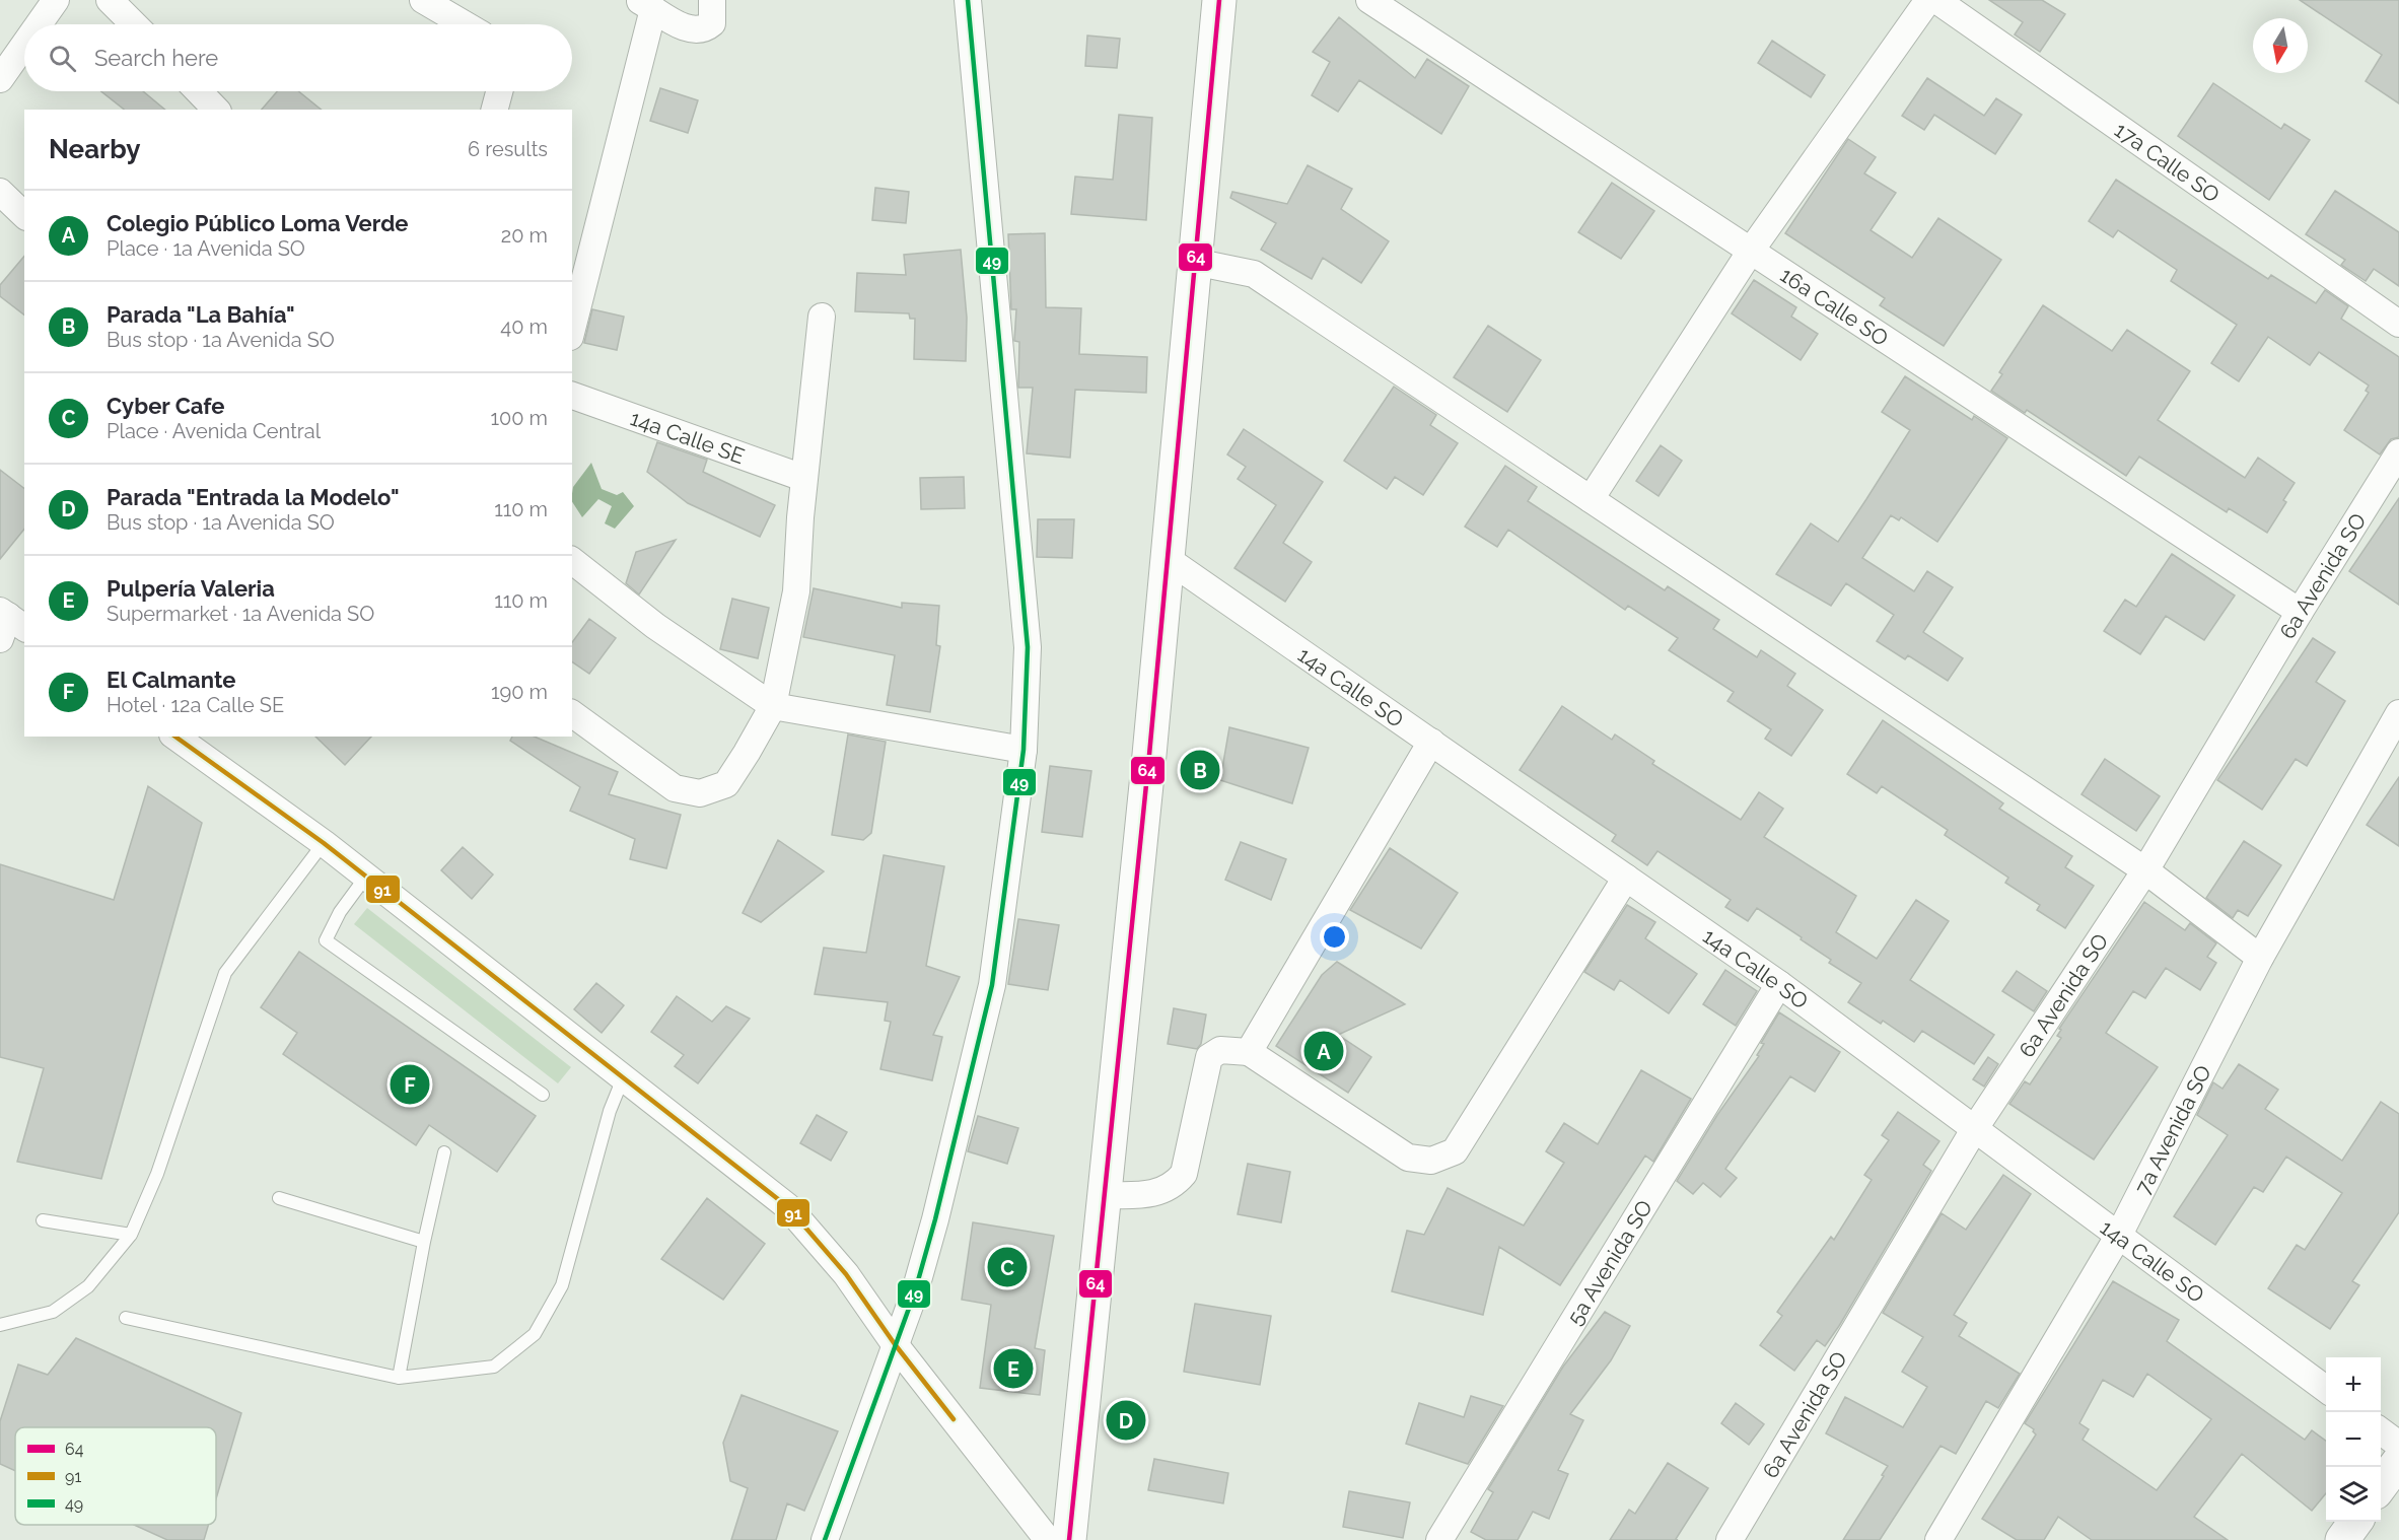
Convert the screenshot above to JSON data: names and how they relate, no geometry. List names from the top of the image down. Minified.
{"streets":{"street":["17a Calle SO","16a Calle SO","14a Calle SE","6a Avenida SO","14a Calle SO","7a Avenida SO","5a Avenida SO"]},"crossings":[["16a Calle SO","6a Avenida SO"],["6a Avenida SO","14a Calle SO"],["14a Calle SO","7a Avenida SO"],["14a Calle SO","5a Avenida SO"]],"lines":["transit line 64","transit line 49","transit line 91"],"legend":["64","91","49"],"north":"bottom","page":{"search":"Search here","heading":["Nearby","6 results"],"list":[{"mark":"A","name":"Colegio Público Loma Verde","note":"Place · 1a Avenida SO","value":"20 m"},{"mark":"B","name":"Parada \"La Bahía\"","note":"Bus stop · 1a Avenida SO","value":"40 m"},{"mark":"C","name":"Cyber Cafe","note":"Place · Avenida Central","value":"100 m"},{"mark":"D","name":"Parada \"Entrada la Modelo\"","note":"Bus stop · 1a Avenida SO","value":"110 m"},{"mark":"E","name":"Pulpería Valeria","note":"Supermarket · 1a Avenida SO","value":"110 m"},{"mark":"F","name":"El Calmante","note":"Hotel · 12a Calle SE","value":"190 m"}],"pins":["B","A","F","C","E","D"],"map_buttons":["+","−"]}}
